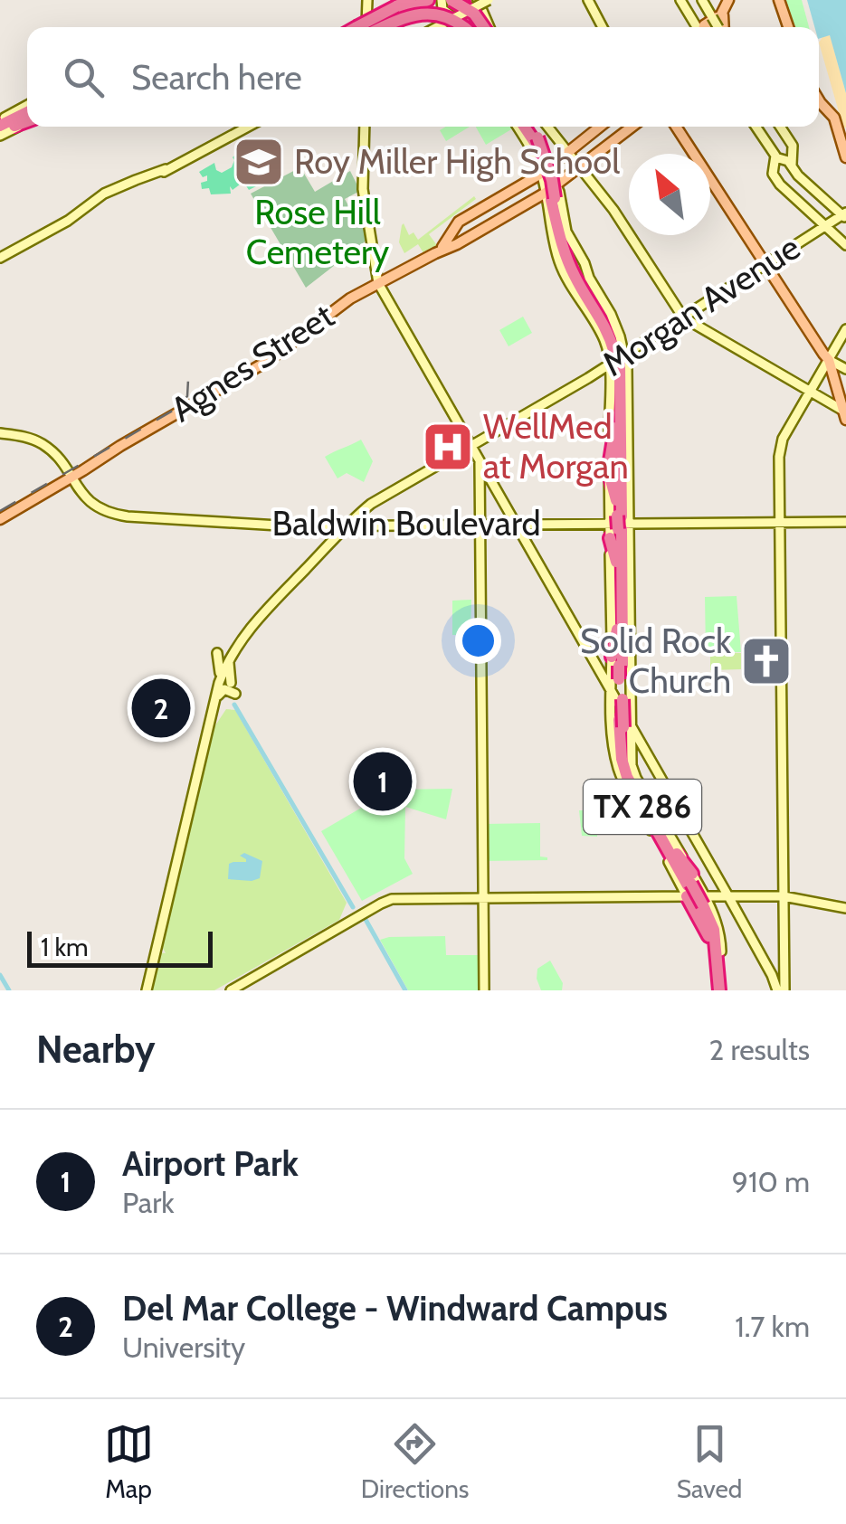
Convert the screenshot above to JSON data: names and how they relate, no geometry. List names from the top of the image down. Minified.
{"streets":{"highway":["TX 286"],"main road":["Morgan Avenue","Agnes Street","Baldwin Boulevard"]},"crossings":[["Morgan Avenue","Baldwin Boulevard"],["Morgan Avenue","TX 286"],["Agnes Street","Baldwin Boulevard"],["Agnes Street","TX 286"],["Baldwin Boulevard","TX 286"]],"parks":["Rose Hill Cemetery"],"places":{"school or university":["Roy Miller High School"],"hospital":["WellMed at Morgan"],"church":["Solid Rock Church"]},"scale_bar":"1 km","north":"top left","page":{"search":"Search here","pins":["2","1"],"scale":"1 km","heading":["Nearby","2 results"],"list":[{"mark":"1","name":"Airport Park","note":"Park","value":"910 m"},{"mark":"2","name":"Del Mar College - Windward Campus","note":"University","value":"1.7 km"}],"nav":["Map","Directions","Saved"]}}
